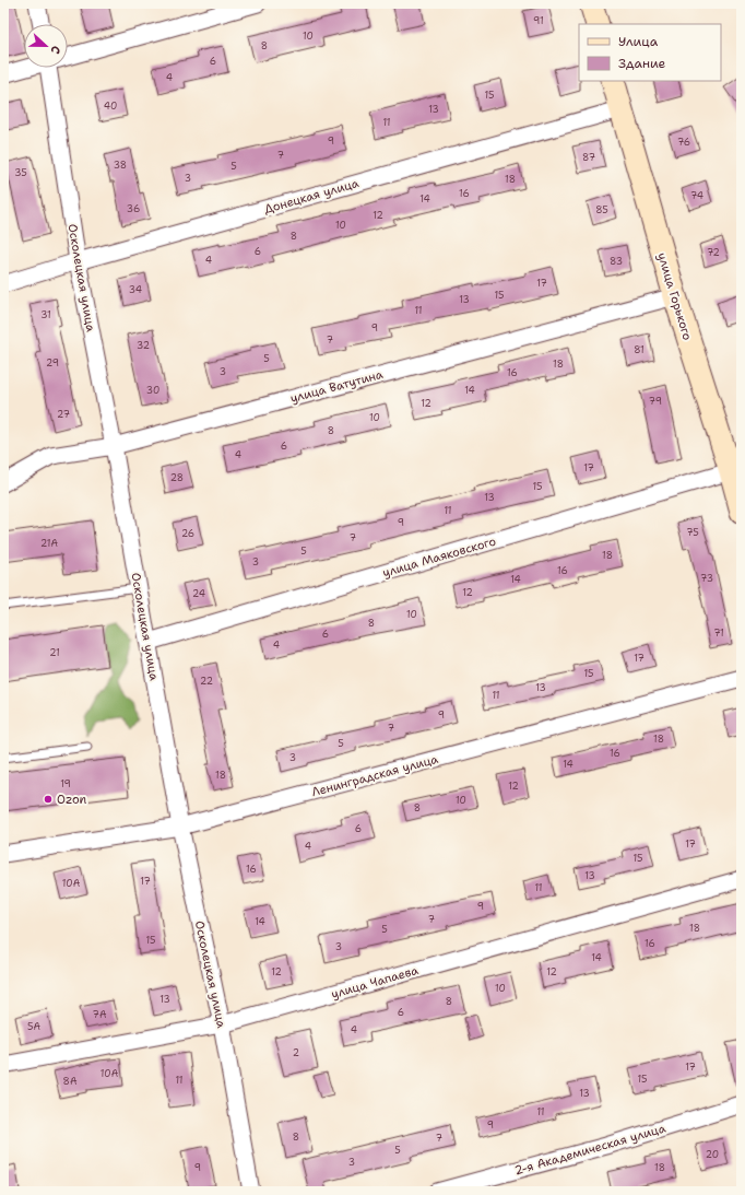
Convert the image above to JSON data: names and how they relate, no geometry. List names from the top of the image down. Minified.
{"streets":{"street":["Донецкая улица","Осколецкая улица","улица Горького","улица Ватутина","улица Маяковского","Ленинградская улица","улица Чапаева","2-я Академическая улица"]},"crossings":[["Донецкая улица","Осколецкая улица"],["Донецкая улица","улица Горького"],["Осколецкая улица","улица Ватутина"],["Осколецкая улица","улица Маяковского"],["Осколецкая улица","Ленинградская улица"],["Осколецкая улица","улица Чапаева"],["улица Горького","улица Ватутина"],["улица Горького","улица Маяковского"]],"places":["Ozon"],"house_numbers":["91","10","8","6","4","15","40","13","11","9","76","7","87","38","5","35","3","18","16","74","14","36","85","12","10","8","6","72","4","83","17","34","15","13","11","31","9","7","32","81","5","29","18","3","16","30","14","79","12","27","10","8","6","4","17","28","15","13","11","9","75","26","7","21А","5","18","3","16","73","14","12","24","10","8","71","6","4","21","17","15","22","13","11","9","7","18","5","16","3","14","18","19","12","10","8","6","17","4","15","16","13","17","10А","11","9","7","14","18","5","15","16","3","14","12","12","10","13","8","6","7А","5А","4","2","17","10А","15","11","8А","13","11","9","8","7","5","20","3","9","18"],"legend":["Улица","Здание"],"north":"right"}
